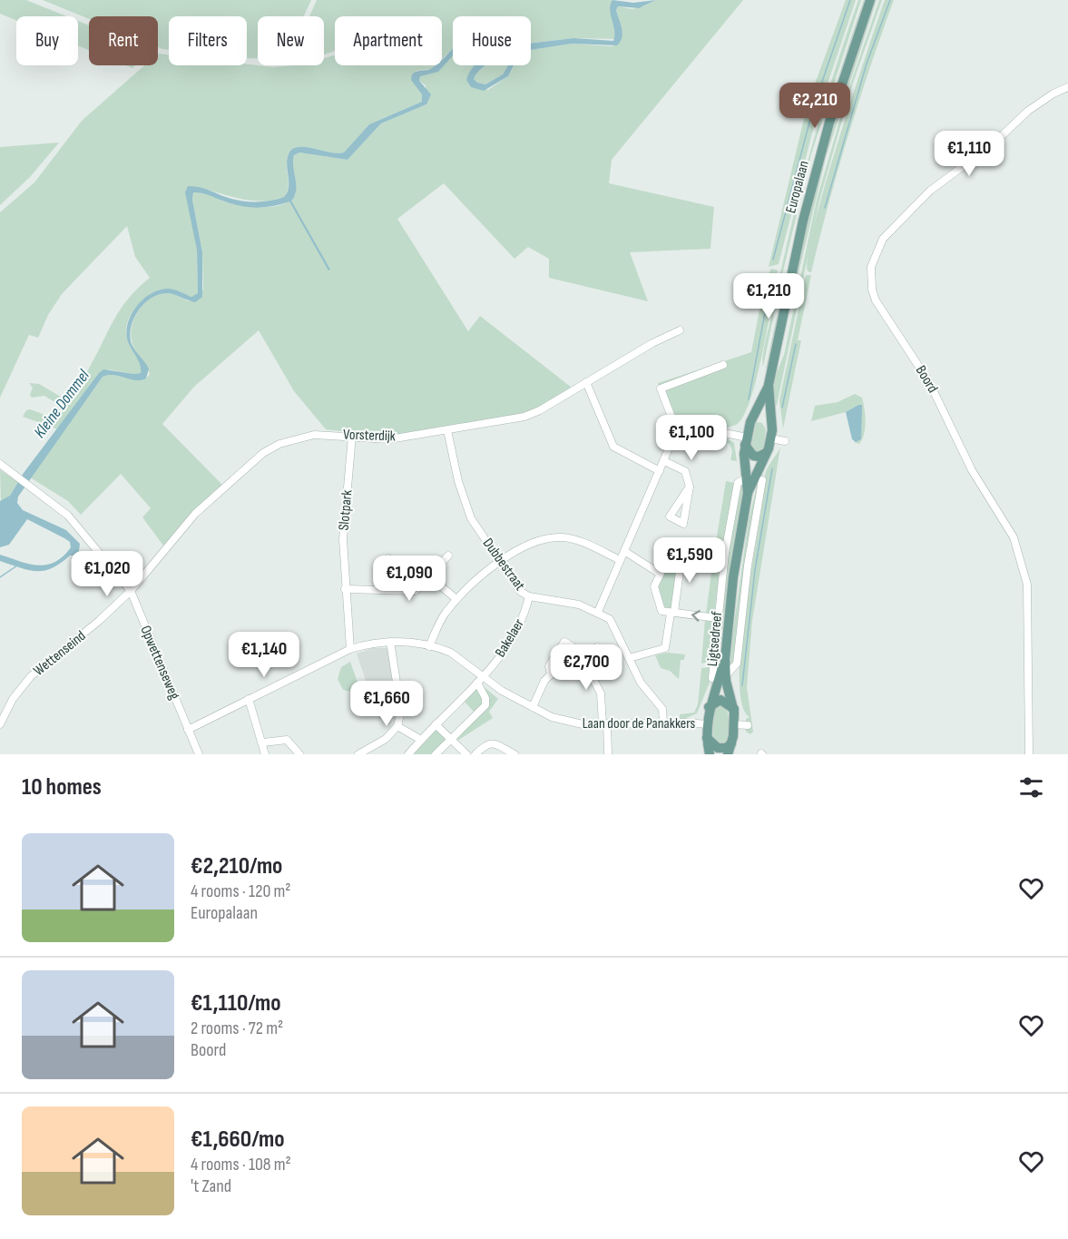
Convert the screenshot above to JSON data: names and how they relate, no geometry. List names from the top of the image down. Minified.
{"streets":{"main road":["Europalaan"],"street":["Boord","Vorsterdijk","Slotpark","Dubbestraat","Bakelaer","Ligtsedreef","Wettenseind","Opwettenseweg","Laan door de Panakkers"]},"crossings":[["Vorsterdijk","Slotpark"],["Vorsterdijk","Dubbestraat"],["Vorsterdijk","Wettenseind"],["Vorsterdijk","Opwettenseweg"],["Slotpark","Laan door de Panakkers"],["Dubbestraat","Bakelaer"],["Dubbestraat","Laan door de Panakkers"],["Bakelaer","Laan door de Panakkers"],["Wettenseind","Opwettenseweg"],["Opwettenseweg","Laan door de Panakkers"]],"water":["Kleine Dommel"],"page":{"chip":["Buy","Rent","Filters","New","Apartment","House"],"price":["€2,210","€1,110","€1,210","€1,100","€1,590","€1,020","€1,090","€1,140","€2,700","€1,660"],"heading":"10 homes","list":[{"name":"€2,210/mo","note":"4 rooms · 120 m² · Europalaan"},{"name":"€1,110/mo","note":"2 rooms · 72 m² · Boord"},{"name":"€1,660/mo","note":"4 rooms · 108 m² · 't Zand"}]}}
